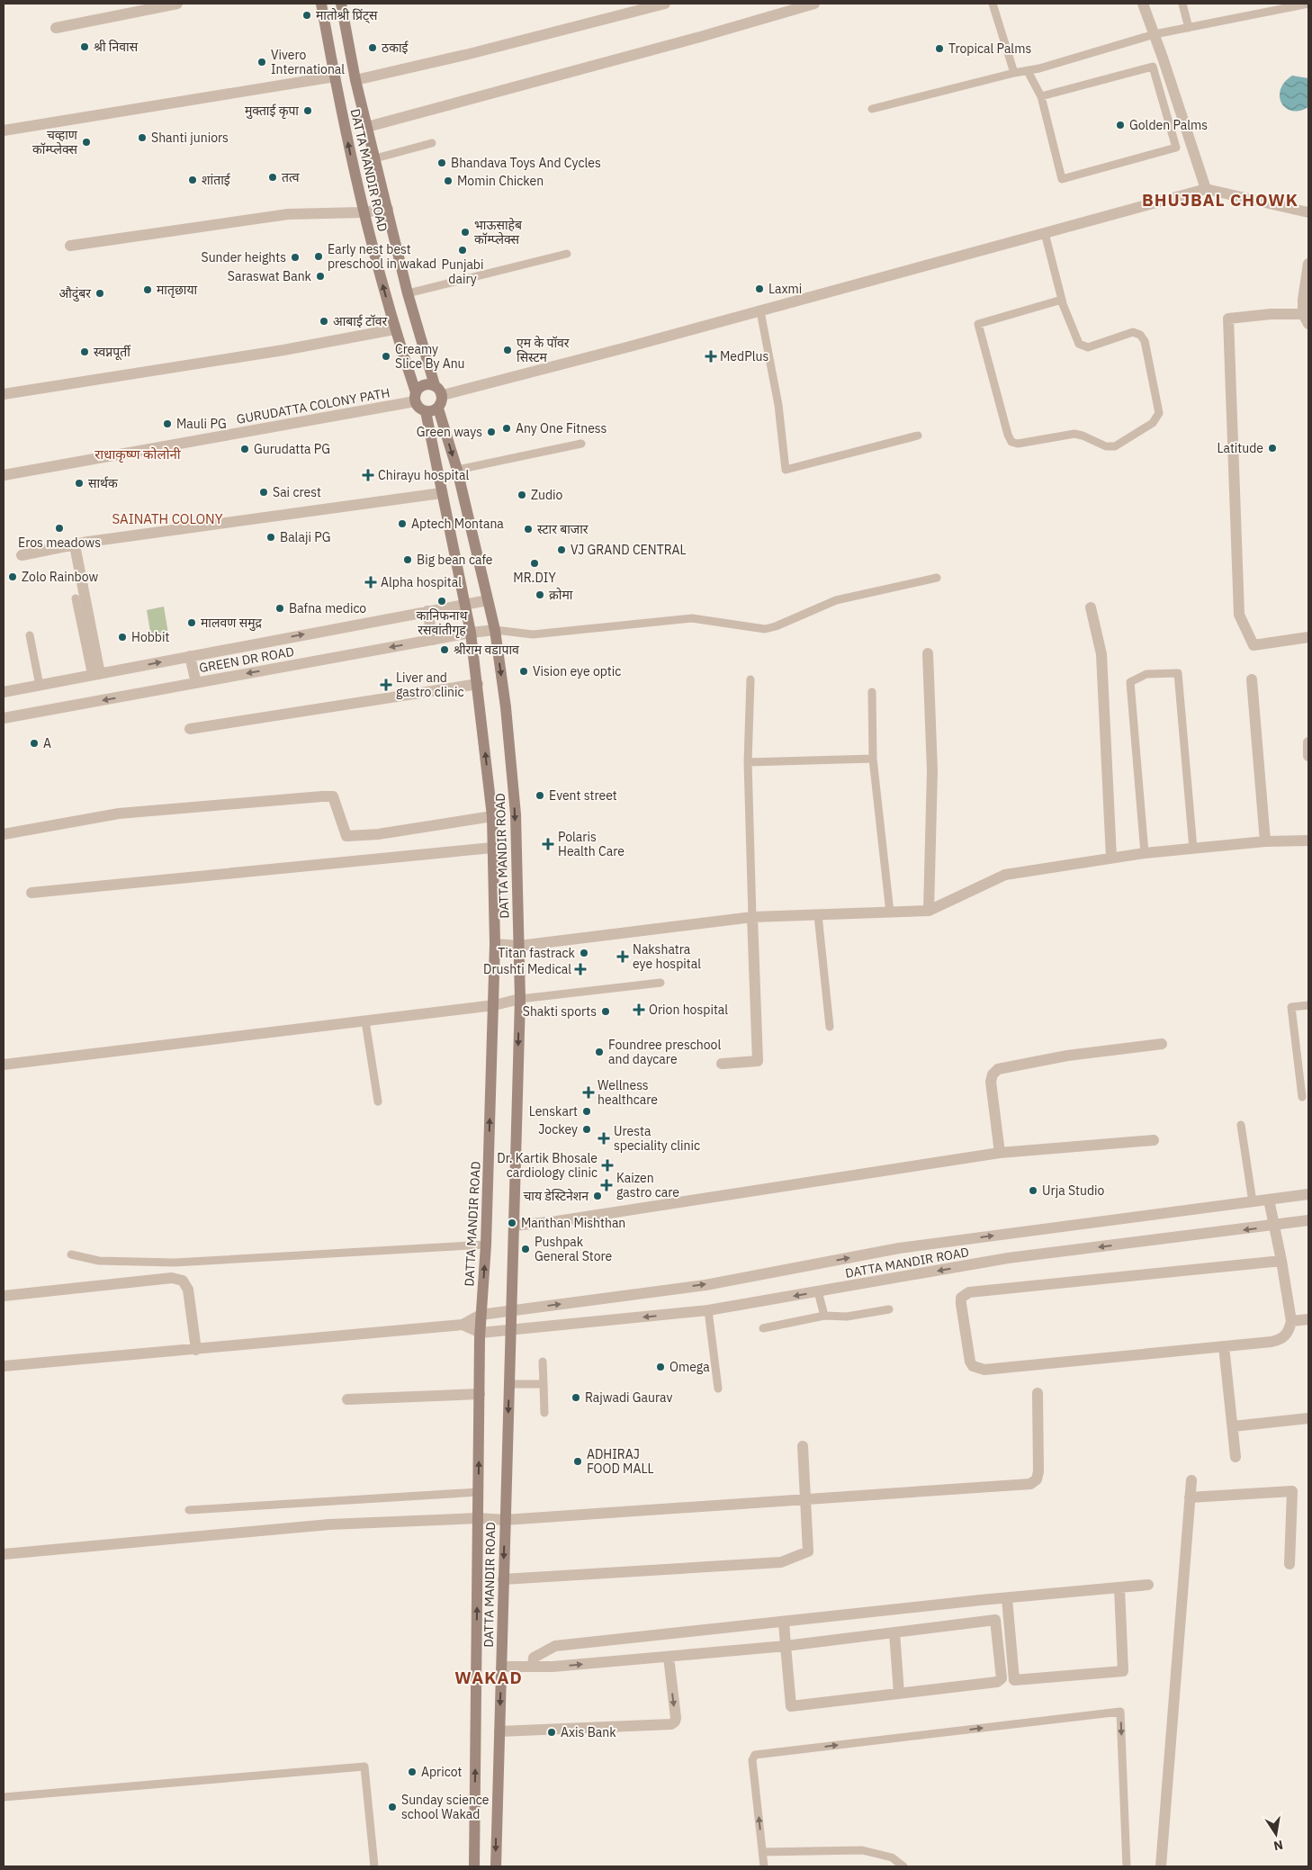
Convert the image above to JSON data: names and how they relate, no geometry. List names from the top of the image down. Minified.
{"streets":{"main road":["DATTA MANDIR ROAD"],"street":["GURUDATTA COLONY PATH","GREEN DR ROAD"]},"crossings":[["DATTA MANDIR ROAD","GURUDATTA COLONY PATH"],["DATTA MANDIR ROAD","GREEN DR ROAD"]],"districts":["BHUJBAL CHOWK","राधाकृष्ण कोलोनी","SAINATH COLONY","WAKAD"],"places":{"other":["मातोश्री प्रिंट्स","श्री निवास","ठकाई","Tropical Palms","Vivero International","मुक्ताई कृपा","Golden Palms","Shanti juniors","चव्हाण कॉम्प्लेक्स","Bhandava Toys And Cycles","तत्व","शांताई","Momin Chicken","भाऊसाहेब कॉम्प्लेक्स","Punjabi dairy","Early nest best preschool in wakad","Sunder heights","Saraswat Bank","Laxmi","मातृछाया","औदुंबर","आबाई टॉवर","एम के पॉवर सिस्टम","स्वप्नपूर्ती","Creamy Slice By Anu","Mauli PG","Any One Fitness","Green ways","Latitude","Gurudatta PG","सार्थक","Sai crest","Zudio","Aptech Montana","Eros meadows","स्टार बाजार","Balaji PG","VJ GRAND CENTRAL","Big bean cafe","MR.DIY","Zolo Rainbow","क्रोमा","कानिफनाथ रसवांतीगृह","Bafna medico","मालवण समुद्र","Hobbit","श्रीराम वडापाव","Vision eye optic","A","Event street","Titan fastrack","Shakti sports","Foundree preschool and daycare","Lenskart","Jockey","Urja Studio","चाय डेस्टिनेशन","Manthan Mishthan","Pushpak General Store","Omega","Rajwadi Gaurav","ADHIRAJ FOOD MALL","Axis Bank","Apricot","Sunday science school Wakad"],"health":["MedPlus","Chirayu hospital","Alpha hospital","Liver and gastro clinic","Polaris Health Care","Nakshatra eye hospital","Drushti Medical","Orion hospital","Wellness healthcare","Uresta speciality clinic","Dr. Kartik Bhosale cardiology clinic","Kaizen gastro care"]},"north":"bottom"}
